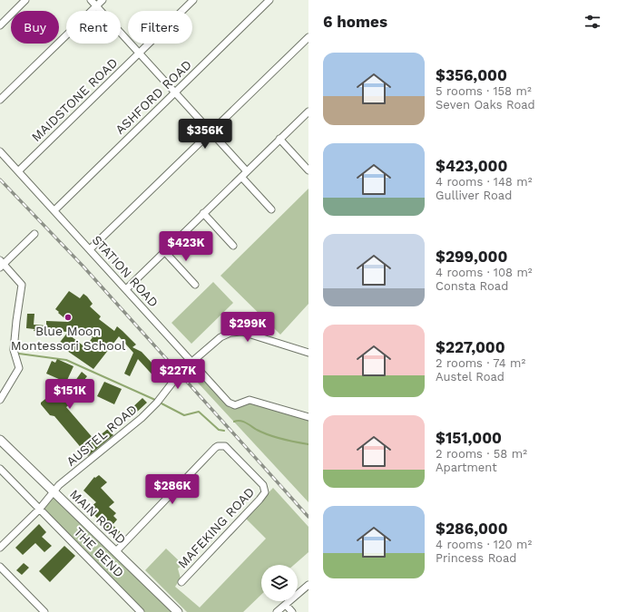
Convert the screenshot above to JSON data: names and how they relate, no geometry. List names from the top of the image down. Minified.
{"streets":{"main road":["MAIN ROAD"],"street":["ASHFORD ROAD","MAIDSTONE ROAD","STATION ROAD","AUSTEL ROAD","MAFEKING ROAD","THE BEND"]},"crossings":[["ASHFORD ROAD","STATION ROAD"],["MAIDSTONE ROAD","STATION ROAD"],["STATION ROAD","AUSTEL ROAD"],["AUSTEL ROAD","MAIN ROAD"],["AUSTEL ROAD","THE BEND"],["MAIN ROAD","MAFEKING ROAD"]],"places":["Blue Moon Montessori School"],"page":{"heading":"6 homes","chip":["Buy","Rent","Filters"],"list":[{"name":"$356,000","note":"5 rooms · 158 m² · Seven Oaks Road"},{"name":"$423,000","note":"4 rooms · 148 m² · Gulliver Road"},{"name":"$299,000","note":"4 rooms · 108 m² · Consta Road"},{"name":"$227,000","note":"2 rooms · 74 m² · Austel Road"},{"name":"$151,000","note":"2 rooms · 58 m² · Apartment"},{"name":"$286,000","note":"4 rooms · 120 m² · Princess Road"}],"price":["$356K","$423K","$299K","$227K","$151K","$286K"]}}
